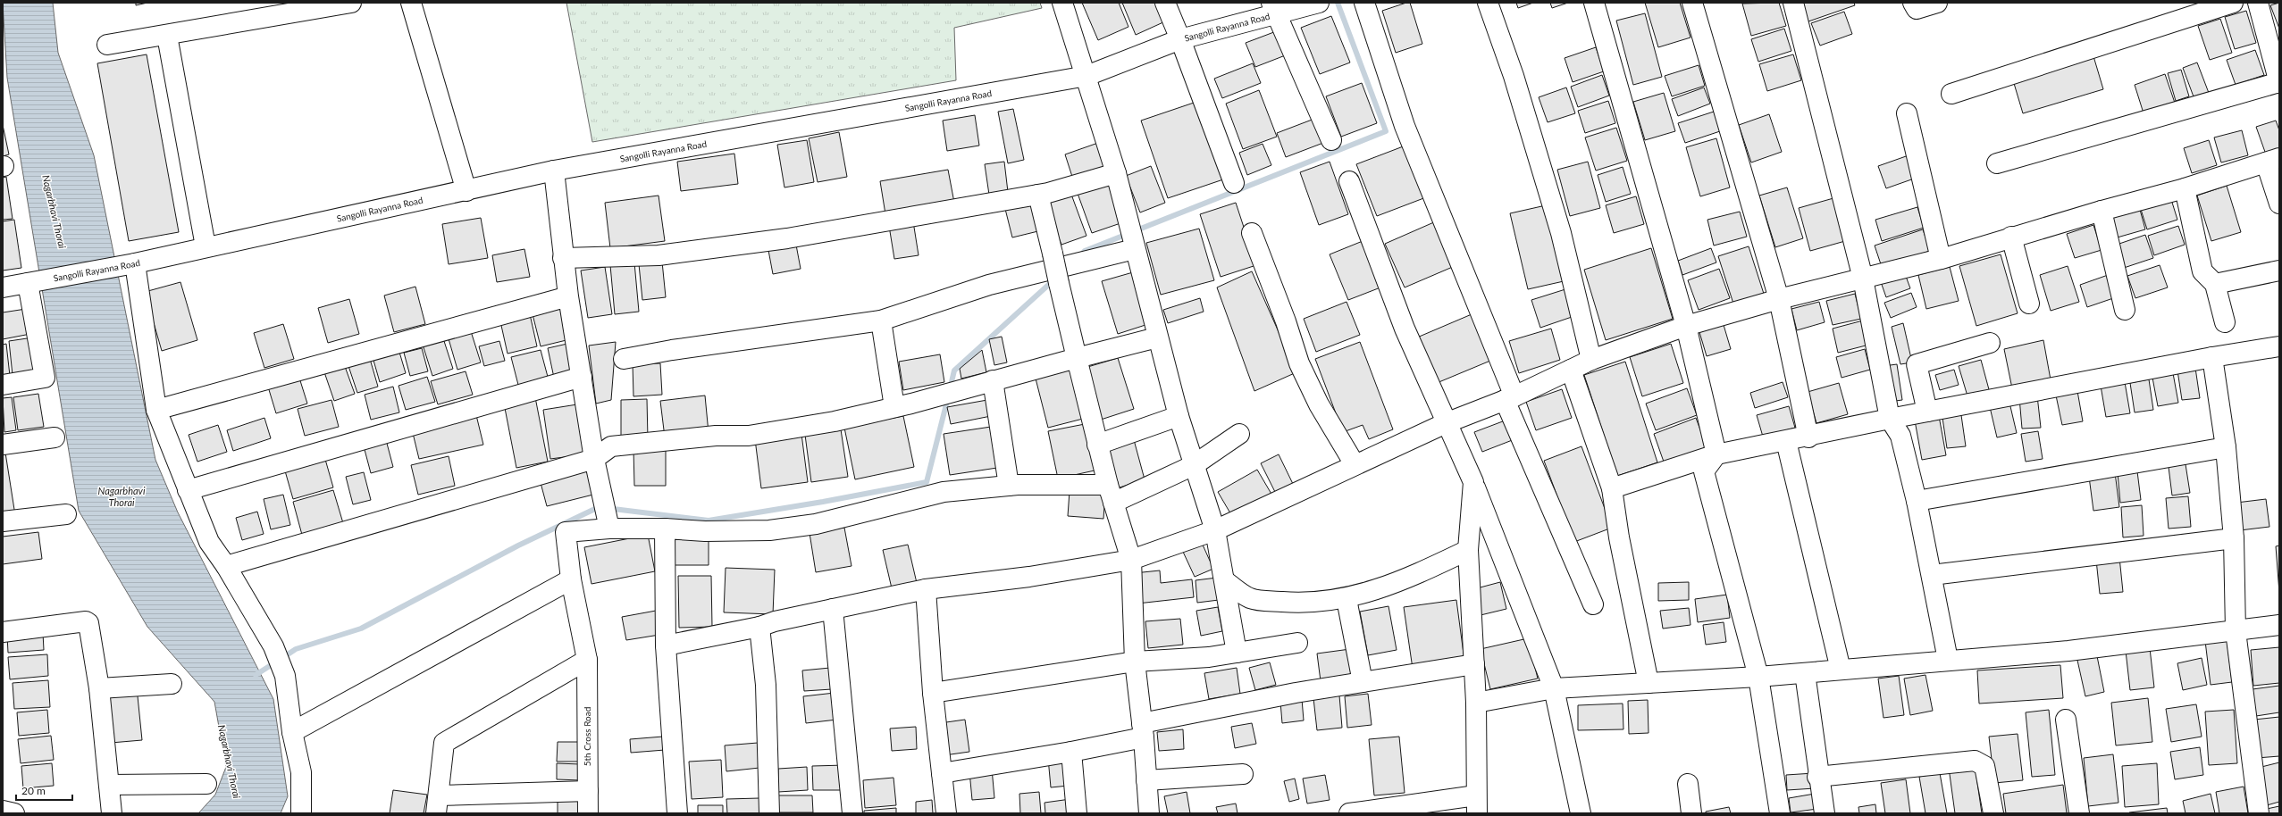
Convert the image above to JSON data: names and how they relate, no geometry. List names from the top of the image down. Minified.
{"streets":{"street":["Sangolli Rayanna Road","5th Cross Road"]},"water":["Nagarbhavi Thorai"],"scale_bar":"20 m"}
